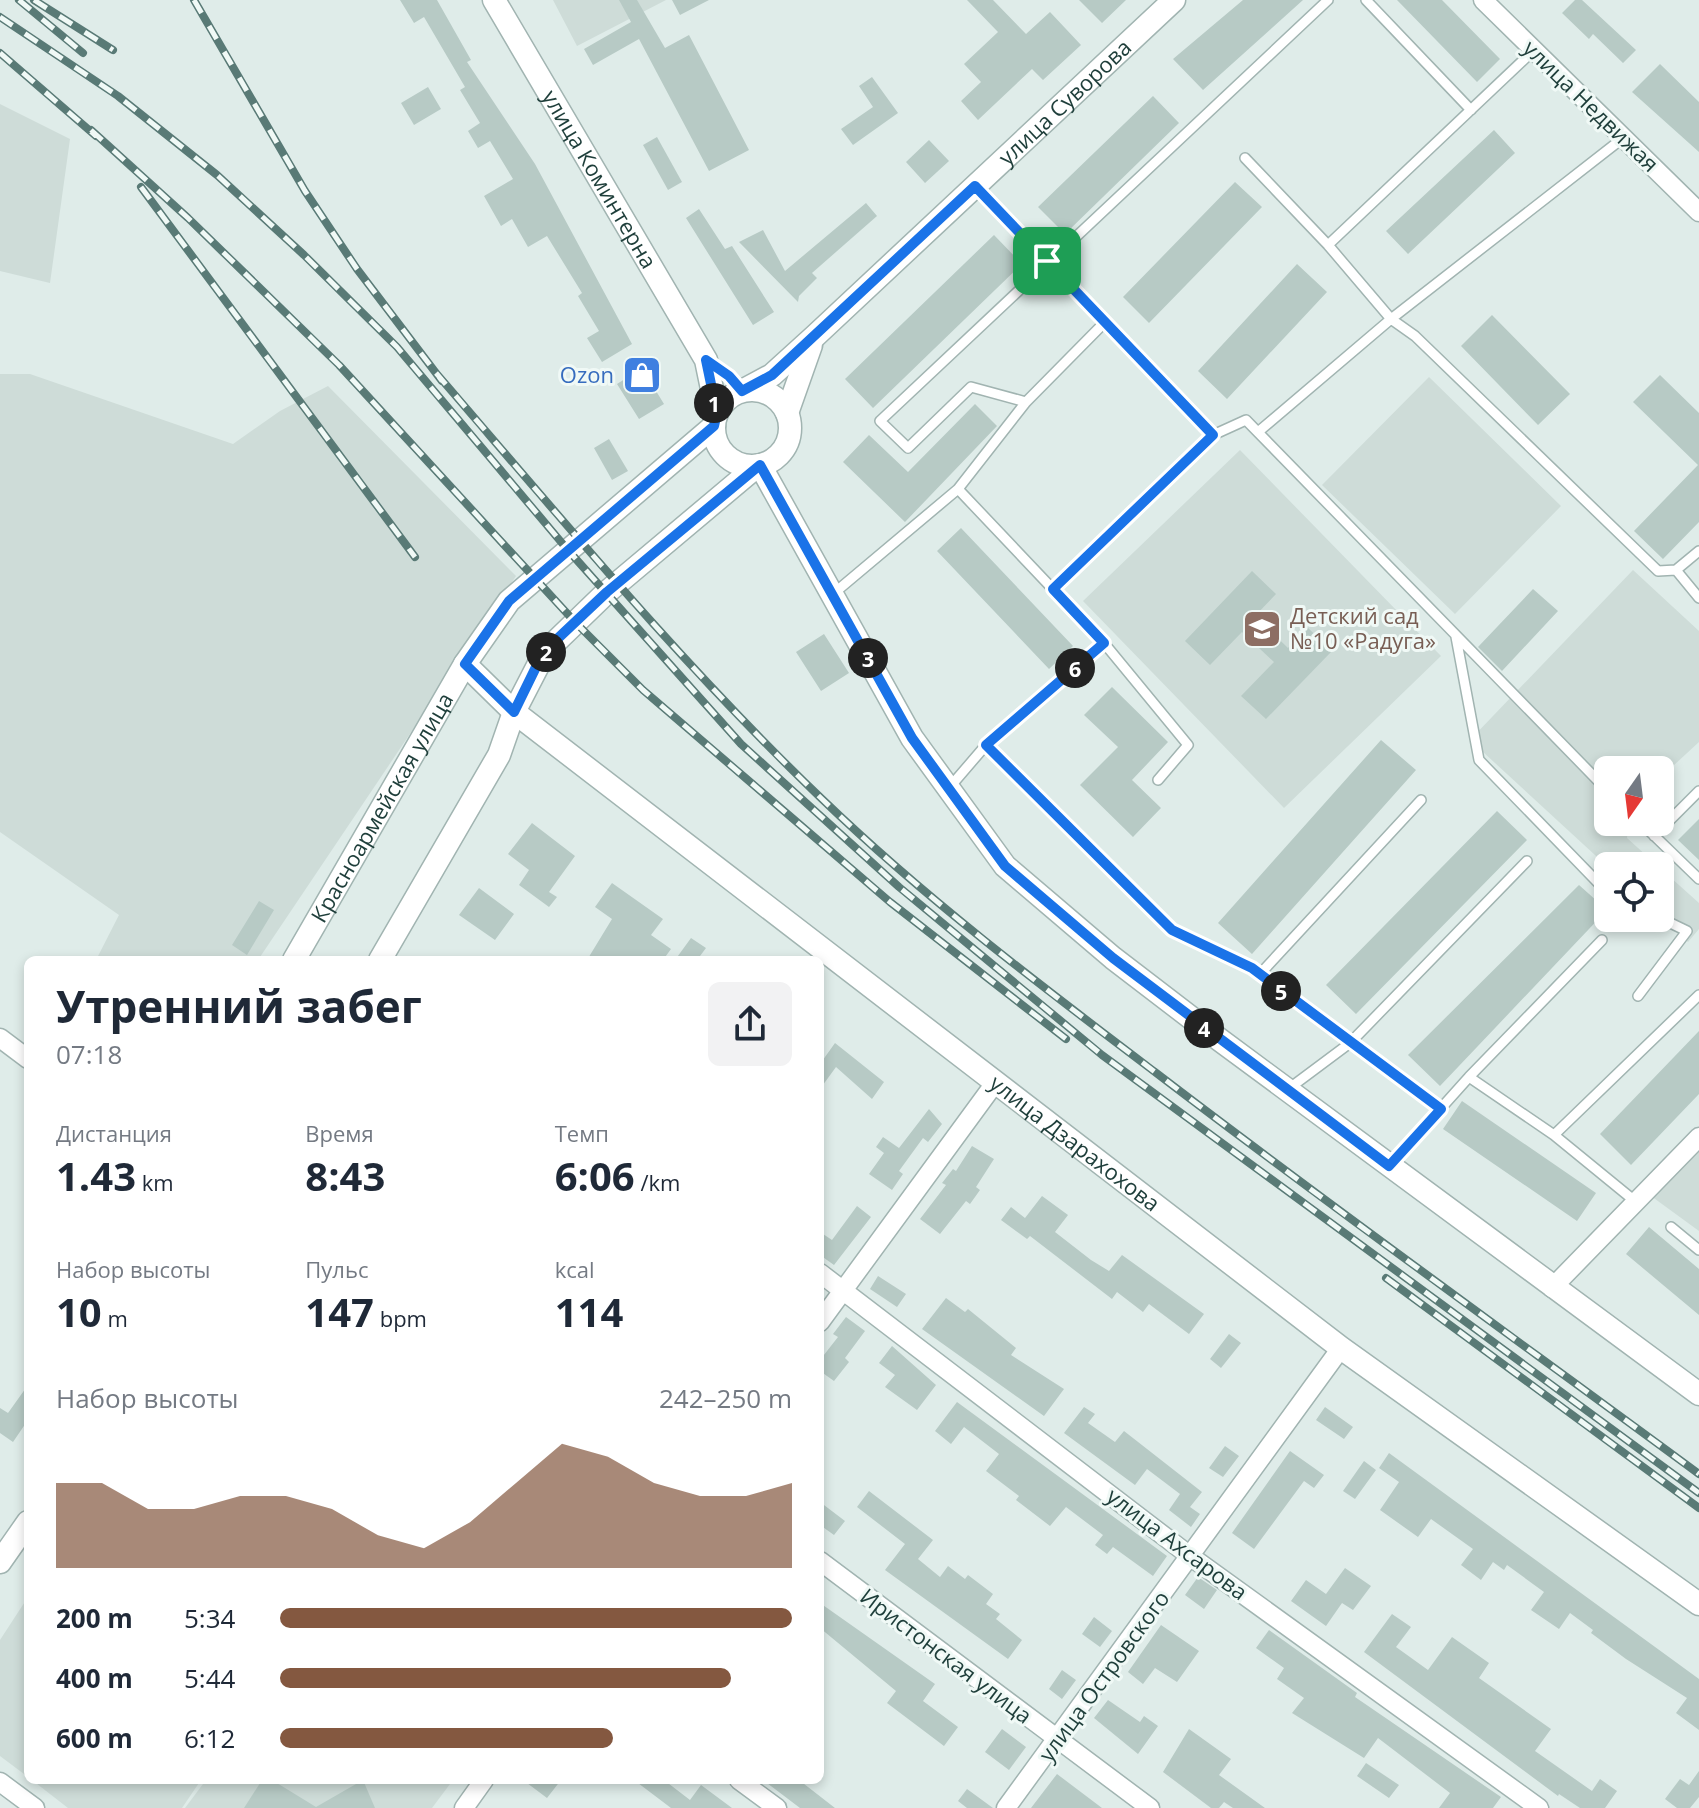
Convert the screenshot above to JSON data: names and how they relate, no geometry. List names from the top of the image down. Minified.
{"streets":{"street":["улица Суворова","улица Недвижая","улица Коминтерна","Красноармейская улица","улица Дзарахохова","улица Ахсарова","Иристонская улица","улица Островского"]},"crossings":[["улица Суворова","улица Коминтерна"],["улица Суворова","Красноармейская улица"],["улица Коминтерна","Красноармейская улица"],["Красноармейская улица","улица Дзарахохова"],["улица Дзарахохова","улица Островского"],["улица Ахсарова","улица Островского"],["Иристонская улица","улица Островского"]],"places":{"shop":["Ozon"],"school or university":["Детский сад №10 «Радуга»"]},"north":"bottom","page":{"pins":["1","2","3","6","5","4"],"heading":["Утренний забег","07:18"],"stats":[["Дистанция","1.43 km"],["Время","8:43"],["Темп","6:06 /km"],["Набор высоты","10 m"],["Пульс","147 bpm"],["kcal","114"]],"chart":["Набор высоты","242–250 m"],"list":[{"name":"200 m","note":"5:34"},{"name":"400 m","note":"5:44"},{"name":"600 m","note":"6:12"}]}}
